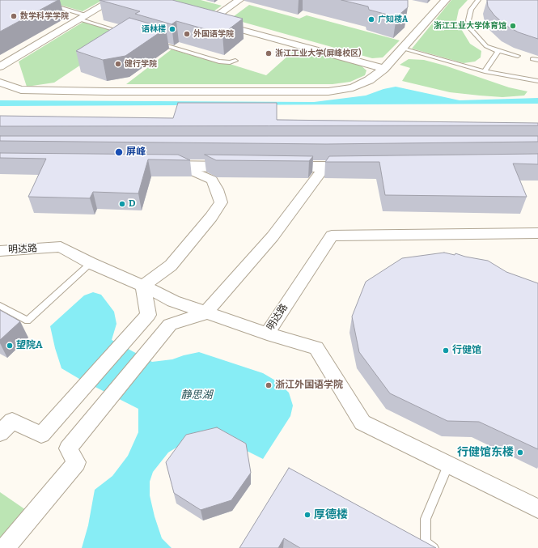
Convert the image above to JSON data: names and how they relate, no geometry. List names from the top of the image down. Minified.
{"streets":{"street":["明达路"]},"water":["静思湖"],"places":["数学科学学院","广知楼A","浙江工业大学体育馆","语林楼","外国语学院","浙江工业大学(屏峰校区)","健行学院","屏峰","D","望院A","行健馆","浙江外国语学院","行健馆东楼","厚德楼"]}
